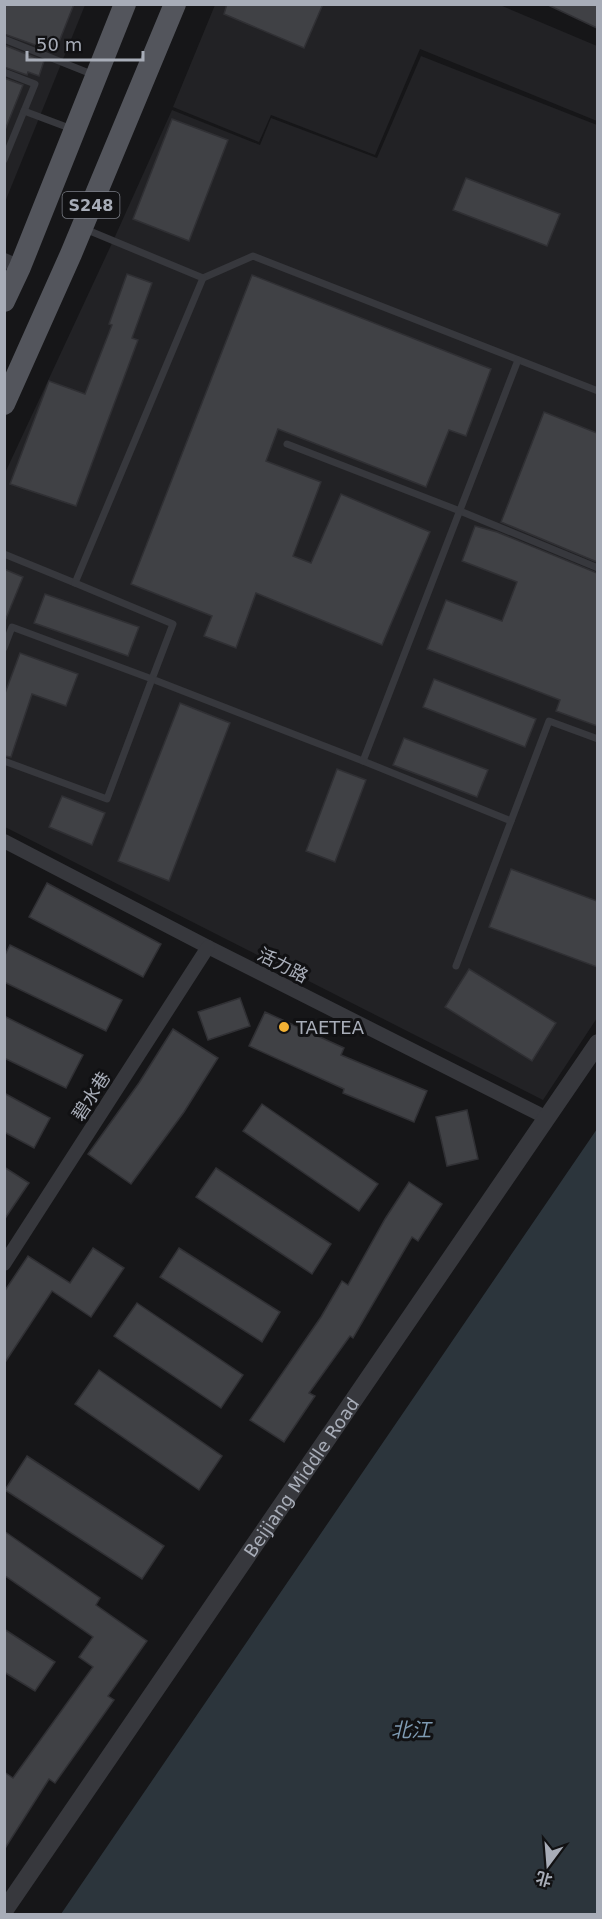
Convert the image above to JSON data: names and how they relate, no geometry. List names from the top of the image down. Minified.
{"streets":{"main road":["S248"],"street":["活力路","碧水巷","Beijiang Middle Road"]},"crossings":[["活力路","碧水巷"],["活力路","Beijiang Middle Road"]],"water":["北江"],"places":["TAETEA"],"scale_bar":"50 m","north":"bottom"}
